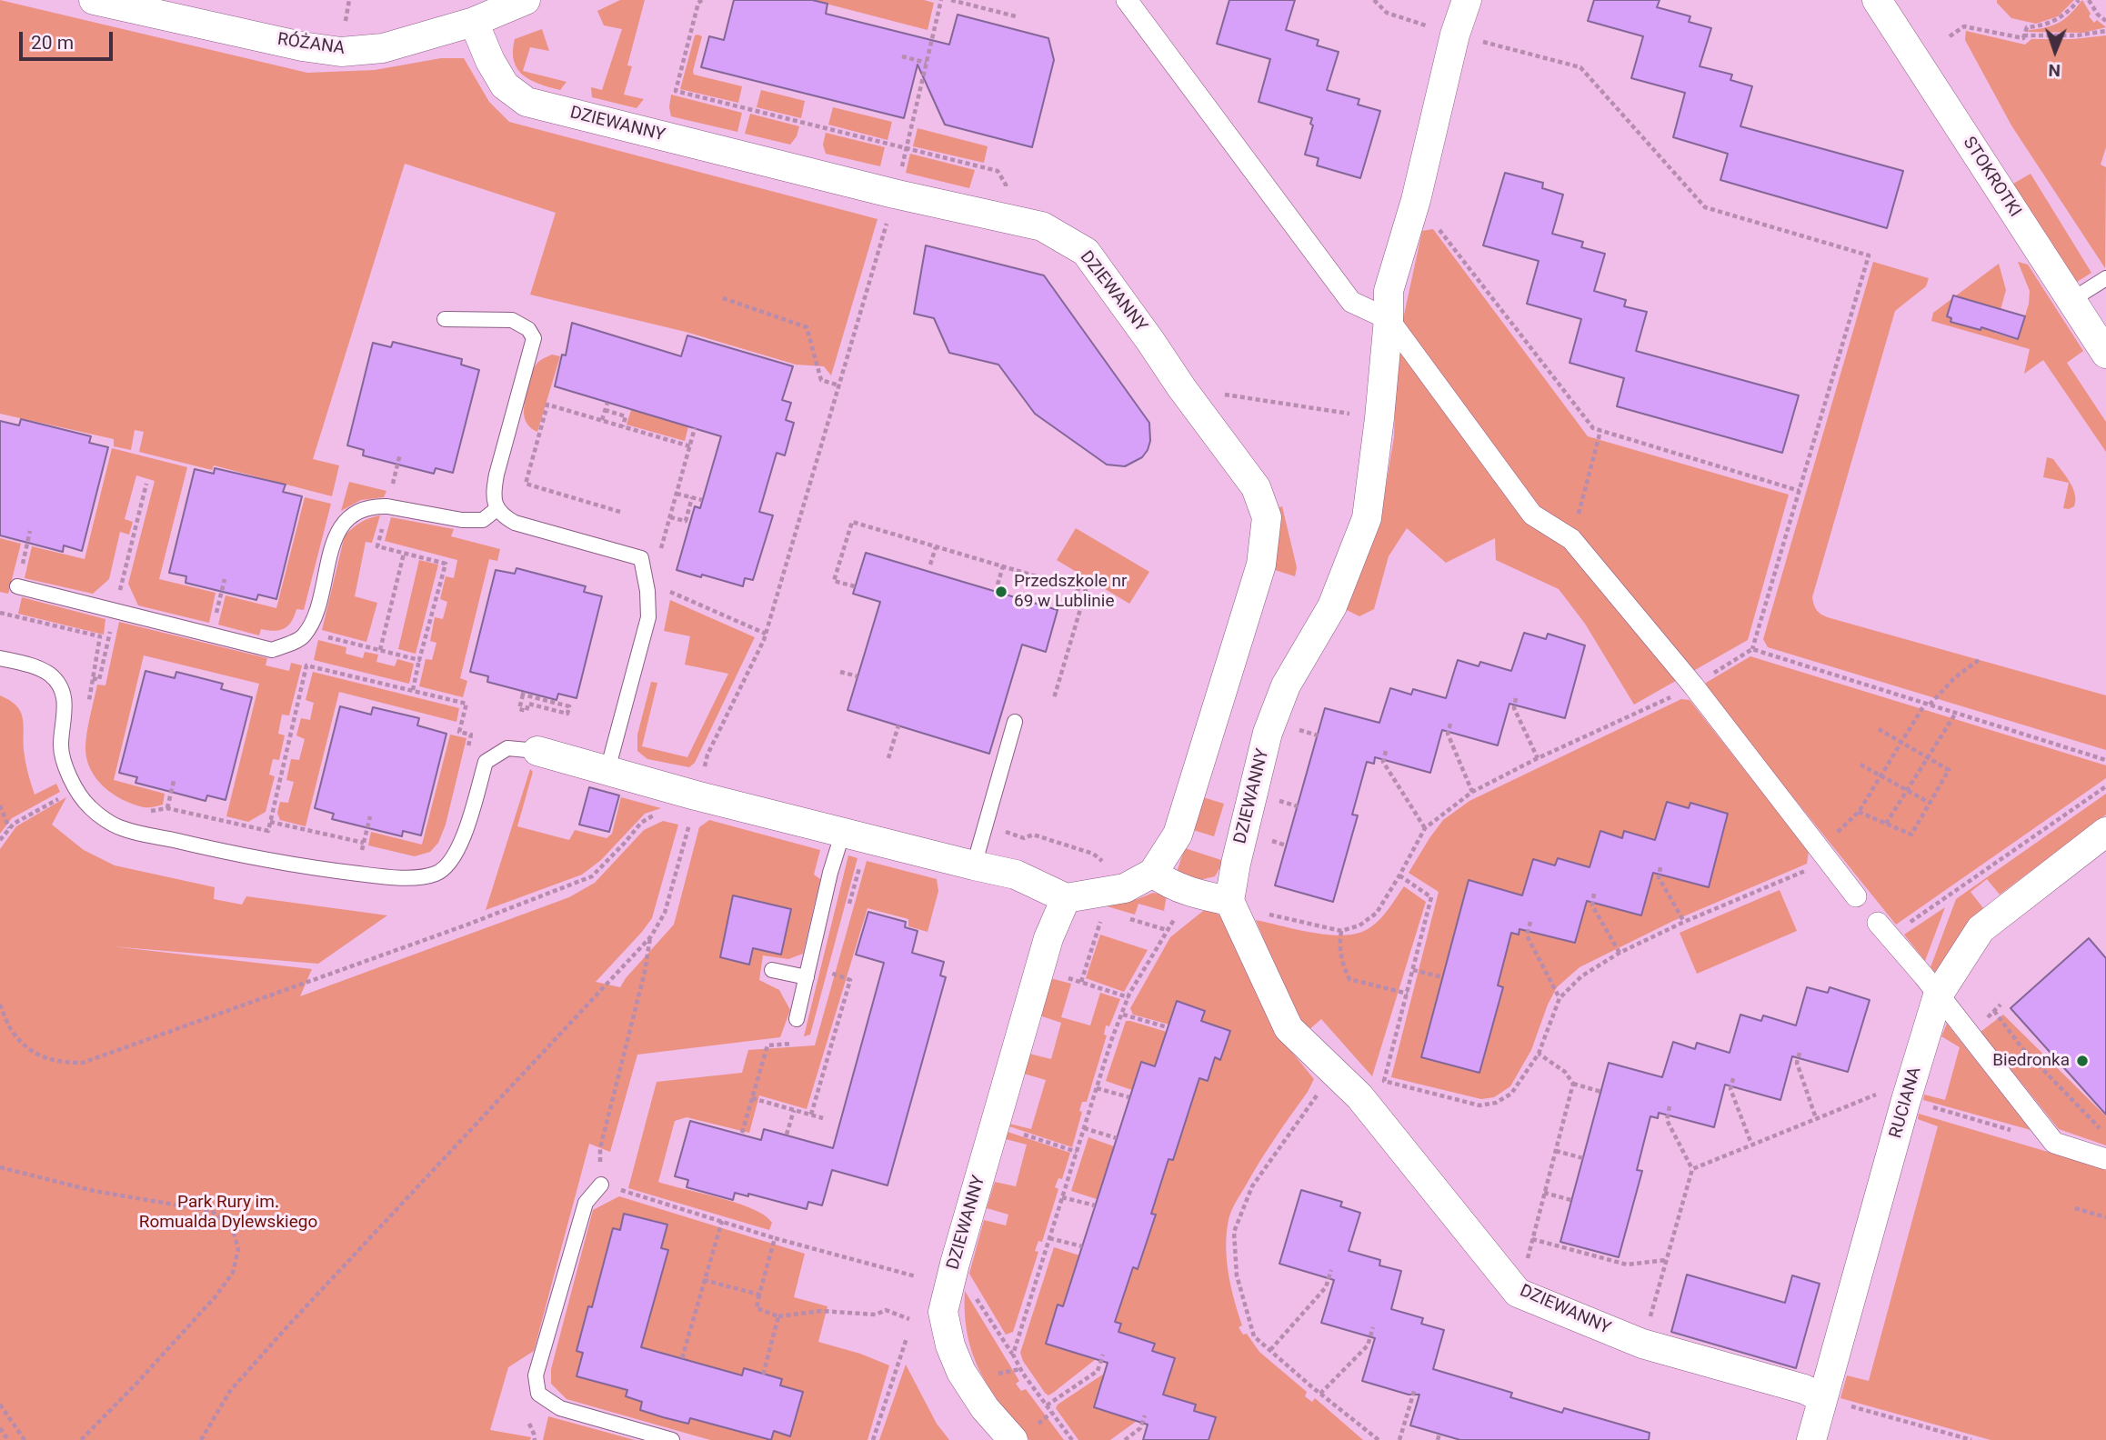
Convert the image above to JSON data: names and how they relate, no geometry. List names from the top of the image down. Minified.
{"streets":{"street":["RÓŻANA","DZIEWANNY","STOKROTKI","RUCIANA"]},"crossings":[["RÓŻANA","DZIEWANNY"],["DZIEWANNY","RUCIANA"]],"parks":["Park Rury im. Romualda Dylewskiego"],"places":["Przedszkole nr 69 w Lublinie","Biedronka"],"scale_bar":"20 m","north":"bottom"}
